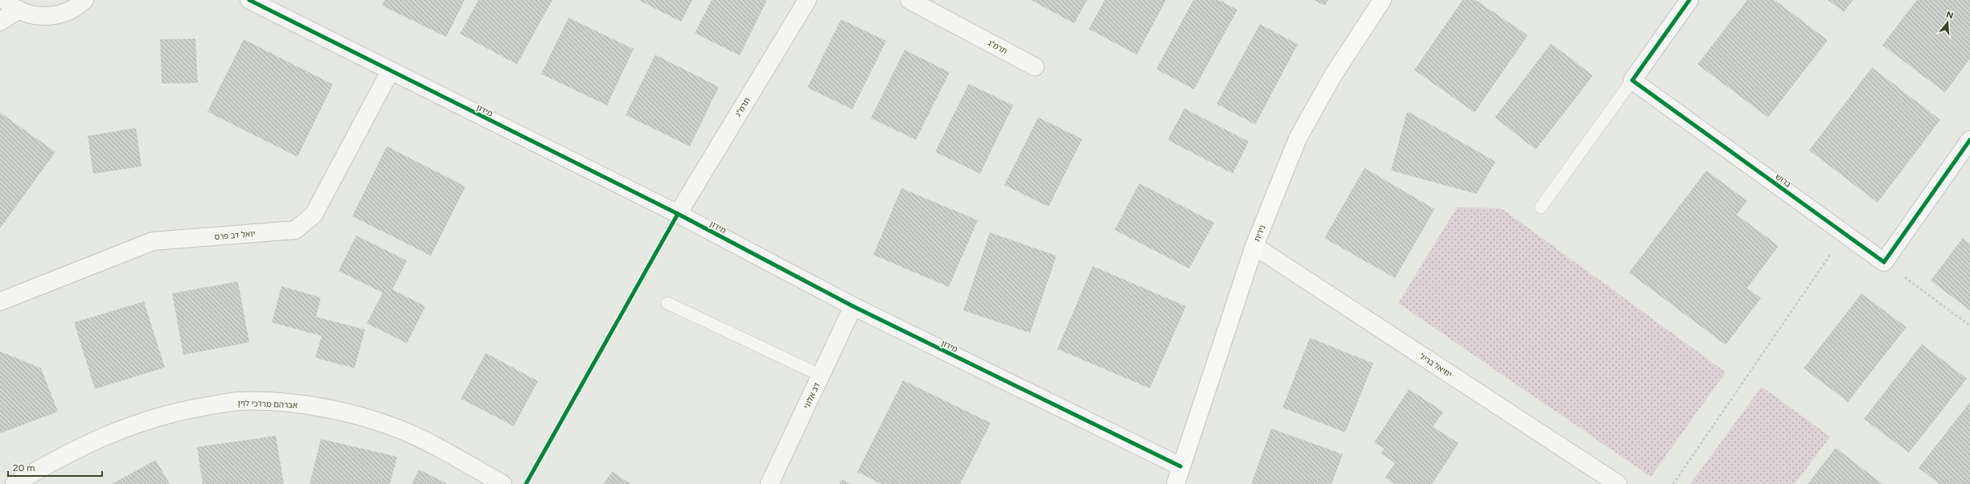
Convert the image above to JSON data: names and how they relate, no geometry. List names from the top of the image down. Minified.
{"streets":{"street":["תרמ\"ג","מידון","ברוש","נירית","יואל דב פרס","יחיאל בריל","דב אלוני","אברהם מרדכי לוין"]},"crossings":[["תרמ\"ג","מידון"],["מידון","נירית"],["מידון","יואל דב פרס"],["מידון","דב אלוני"],["נירית","יחיאל בריל"]],"scale_bar":"20 m","north":"top"}
